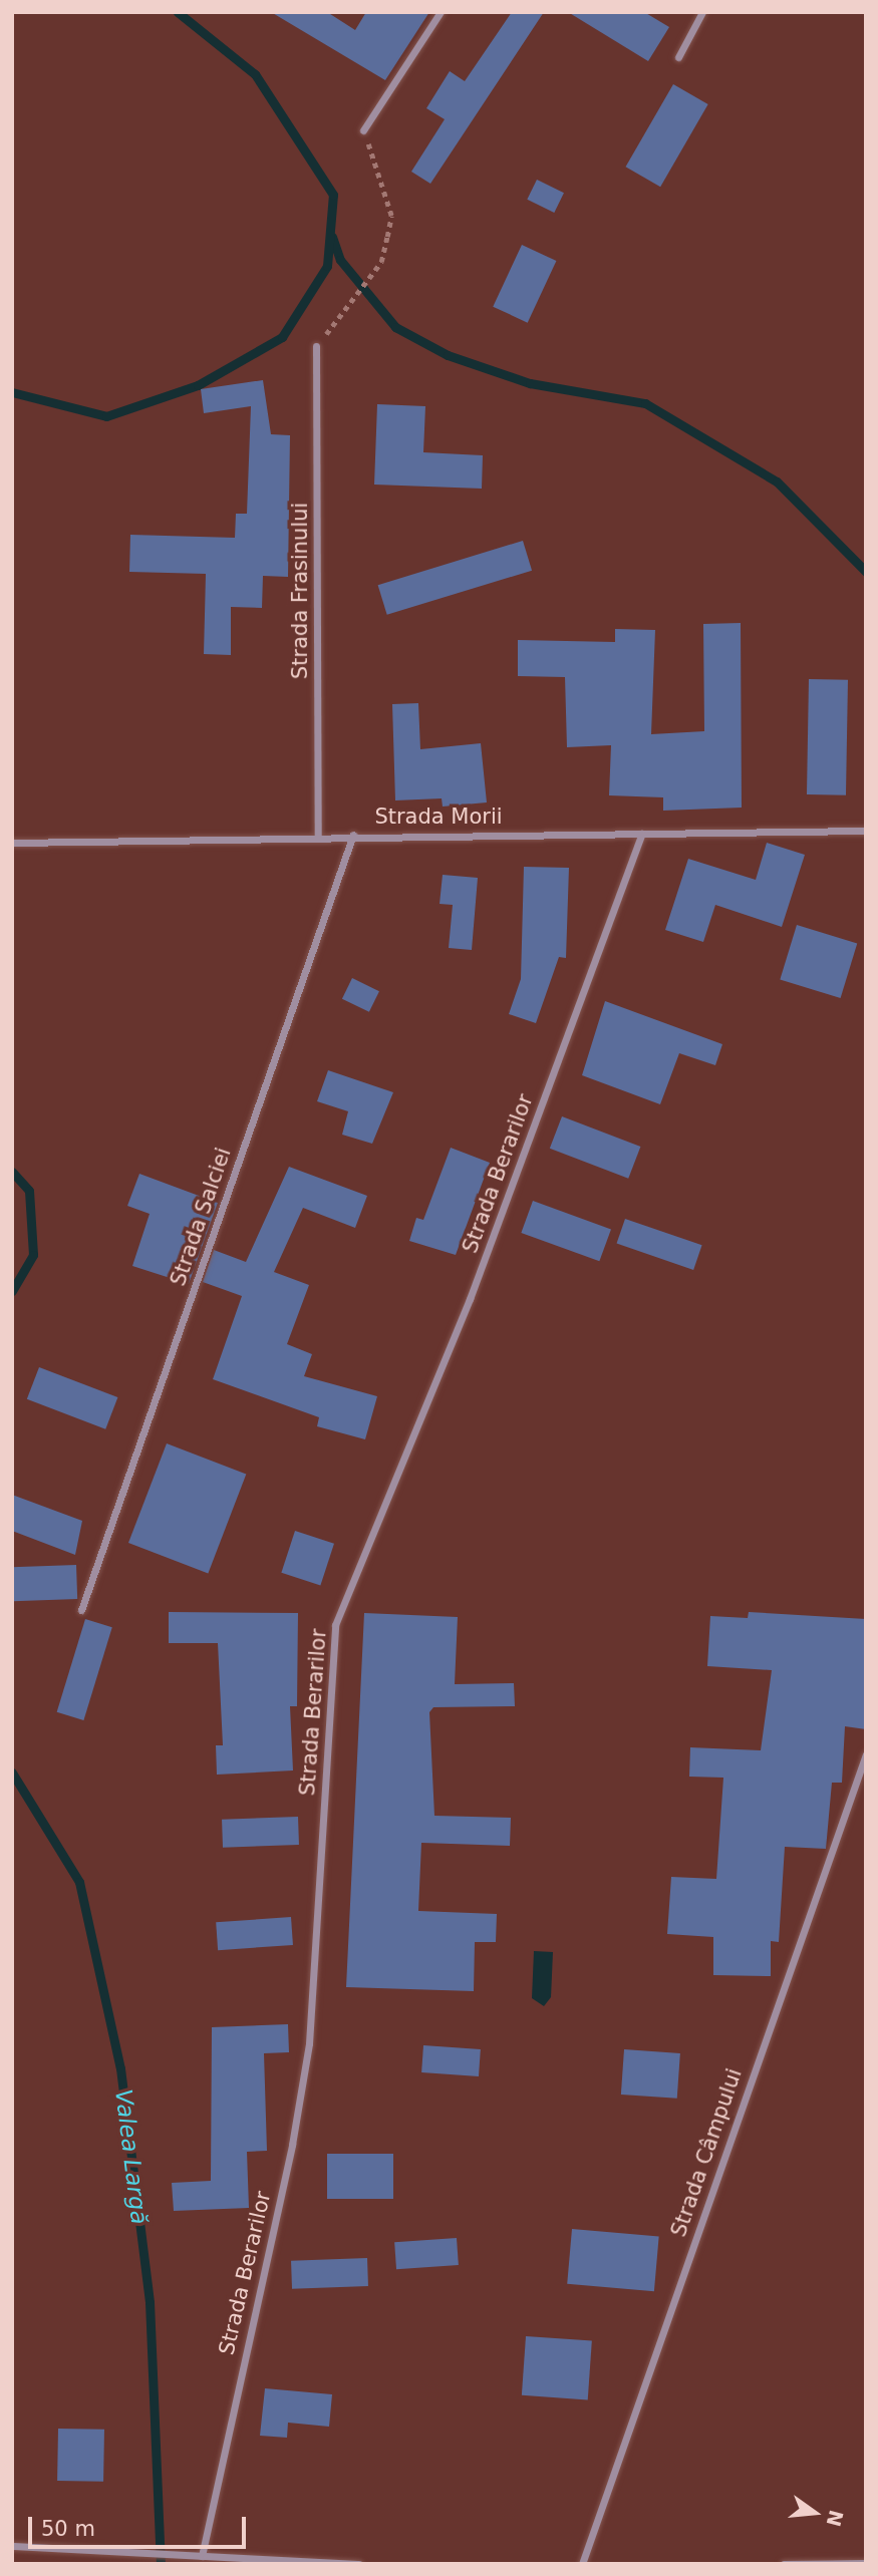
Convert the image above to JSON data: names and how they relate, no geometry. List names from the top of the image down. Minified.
{"streets":{"street":["Strada Frasinului","Strada Morii","Strada Berarilor","Strada Salciei","Strada Câmpului"]},"crossings":[["Strada Frasinului","Strada Morii"],["Strada Morii","Strada Berarilor"],["Strada Morii","Strada Salciei"]],"water":["Valea Largă"],"scale_bar":"50 m","north":"right"}
